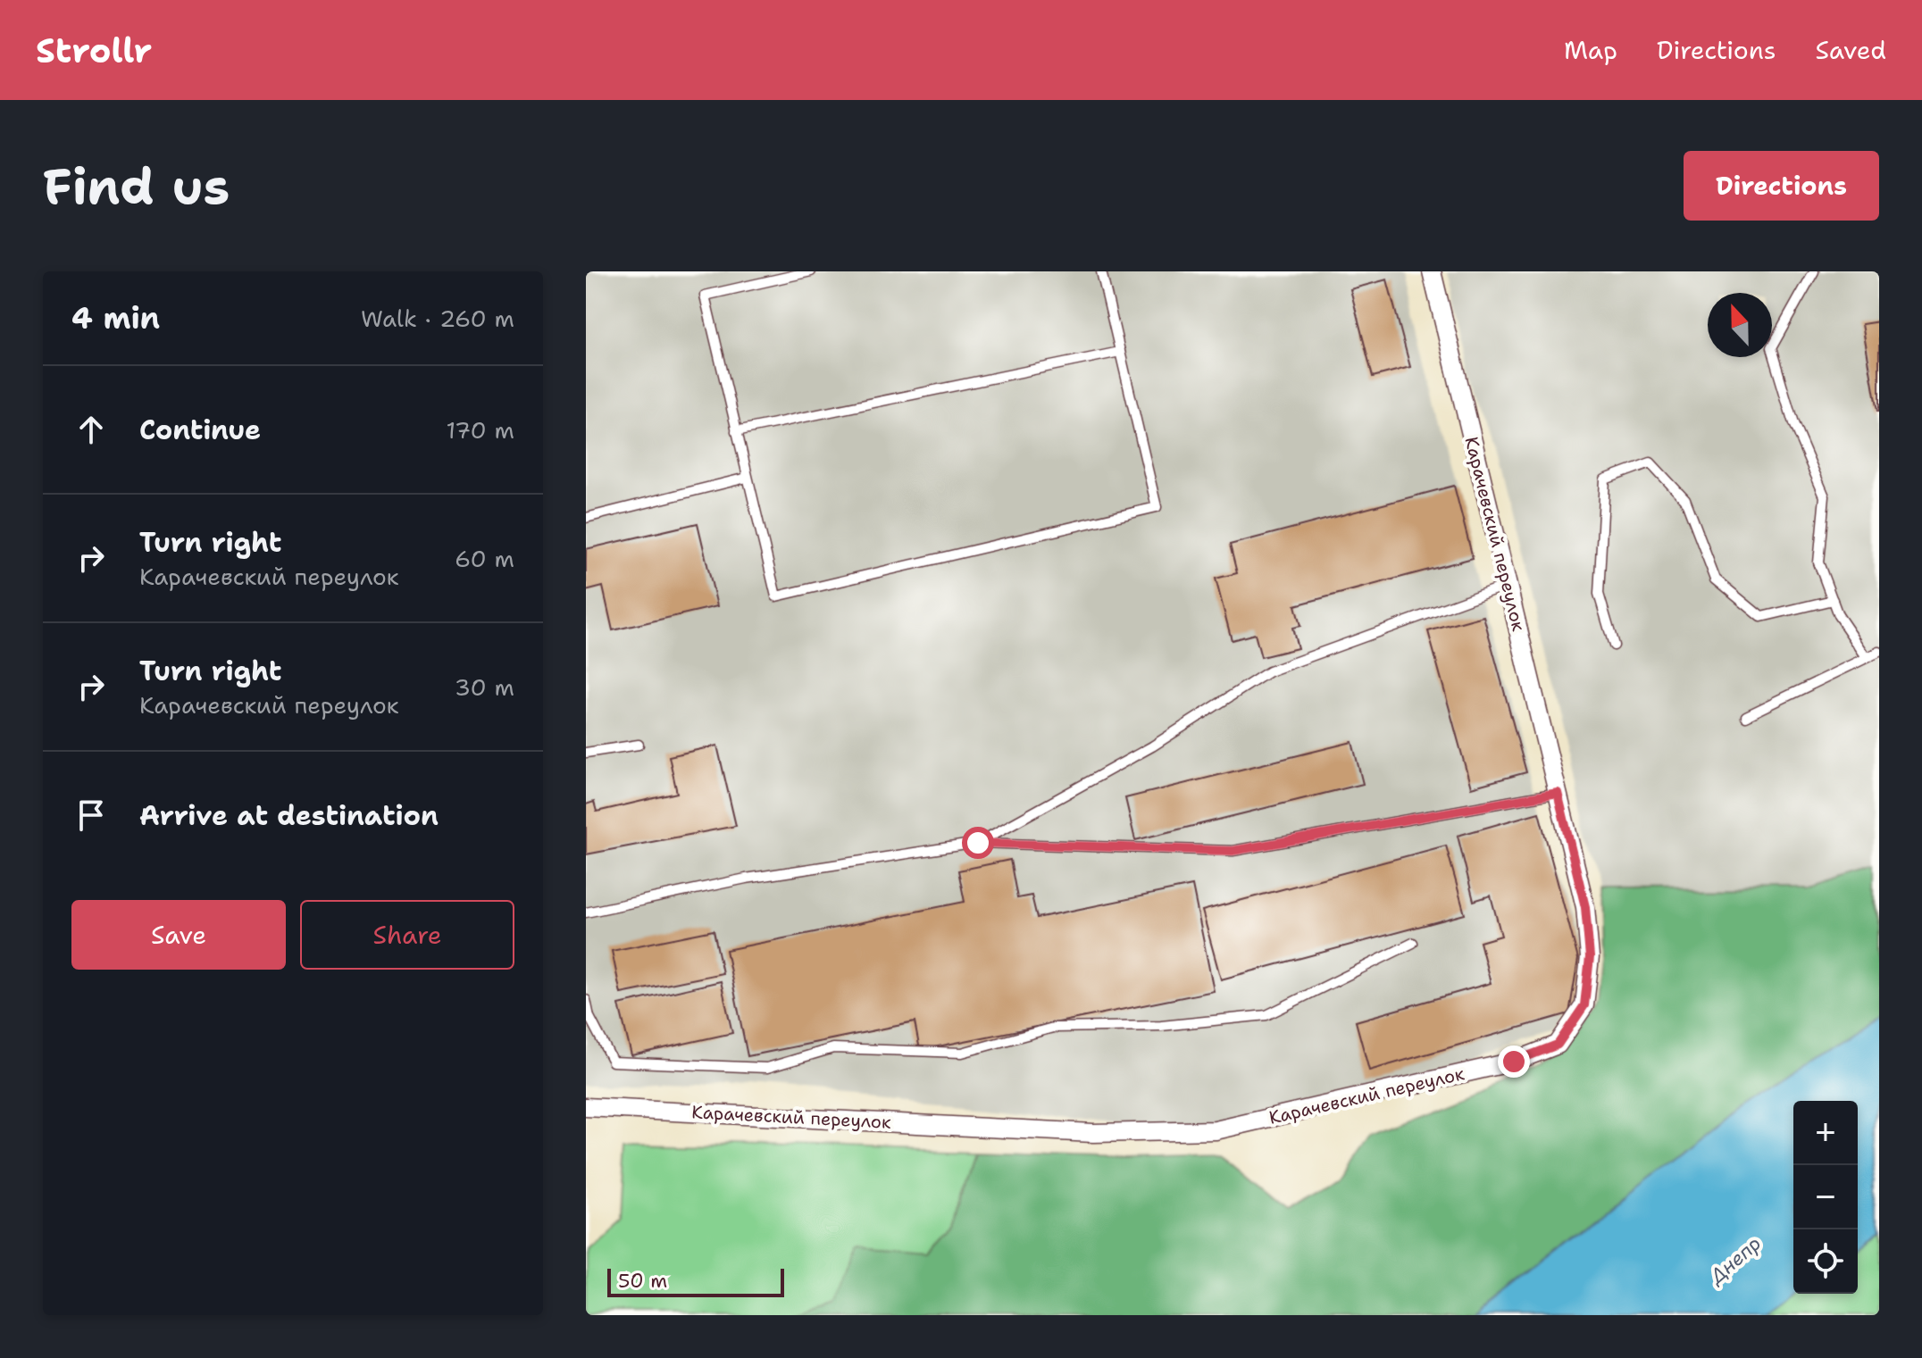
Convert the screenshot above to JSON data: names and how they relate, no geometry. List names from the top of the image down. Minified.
{"streets":{"street":["Карачевский переулок"]},"water":["Днепр"],"scale_bar":"50 m","north":"top","page":{"header":"Strollr","nav":["Map","Directions","Saved"],"buttons":["Directions",["Save","Share"]],"title":"Find us","heading":["4 min","Walk · 260 m"],"list":[["Continue","170 m"],["Turn right","Карачевский переулок","60 m"],["Turn right","Карачевский переулок","30 m"],"Arrive at destination"],"map_buttons":["+","−"],"scale":"50 m"}}
